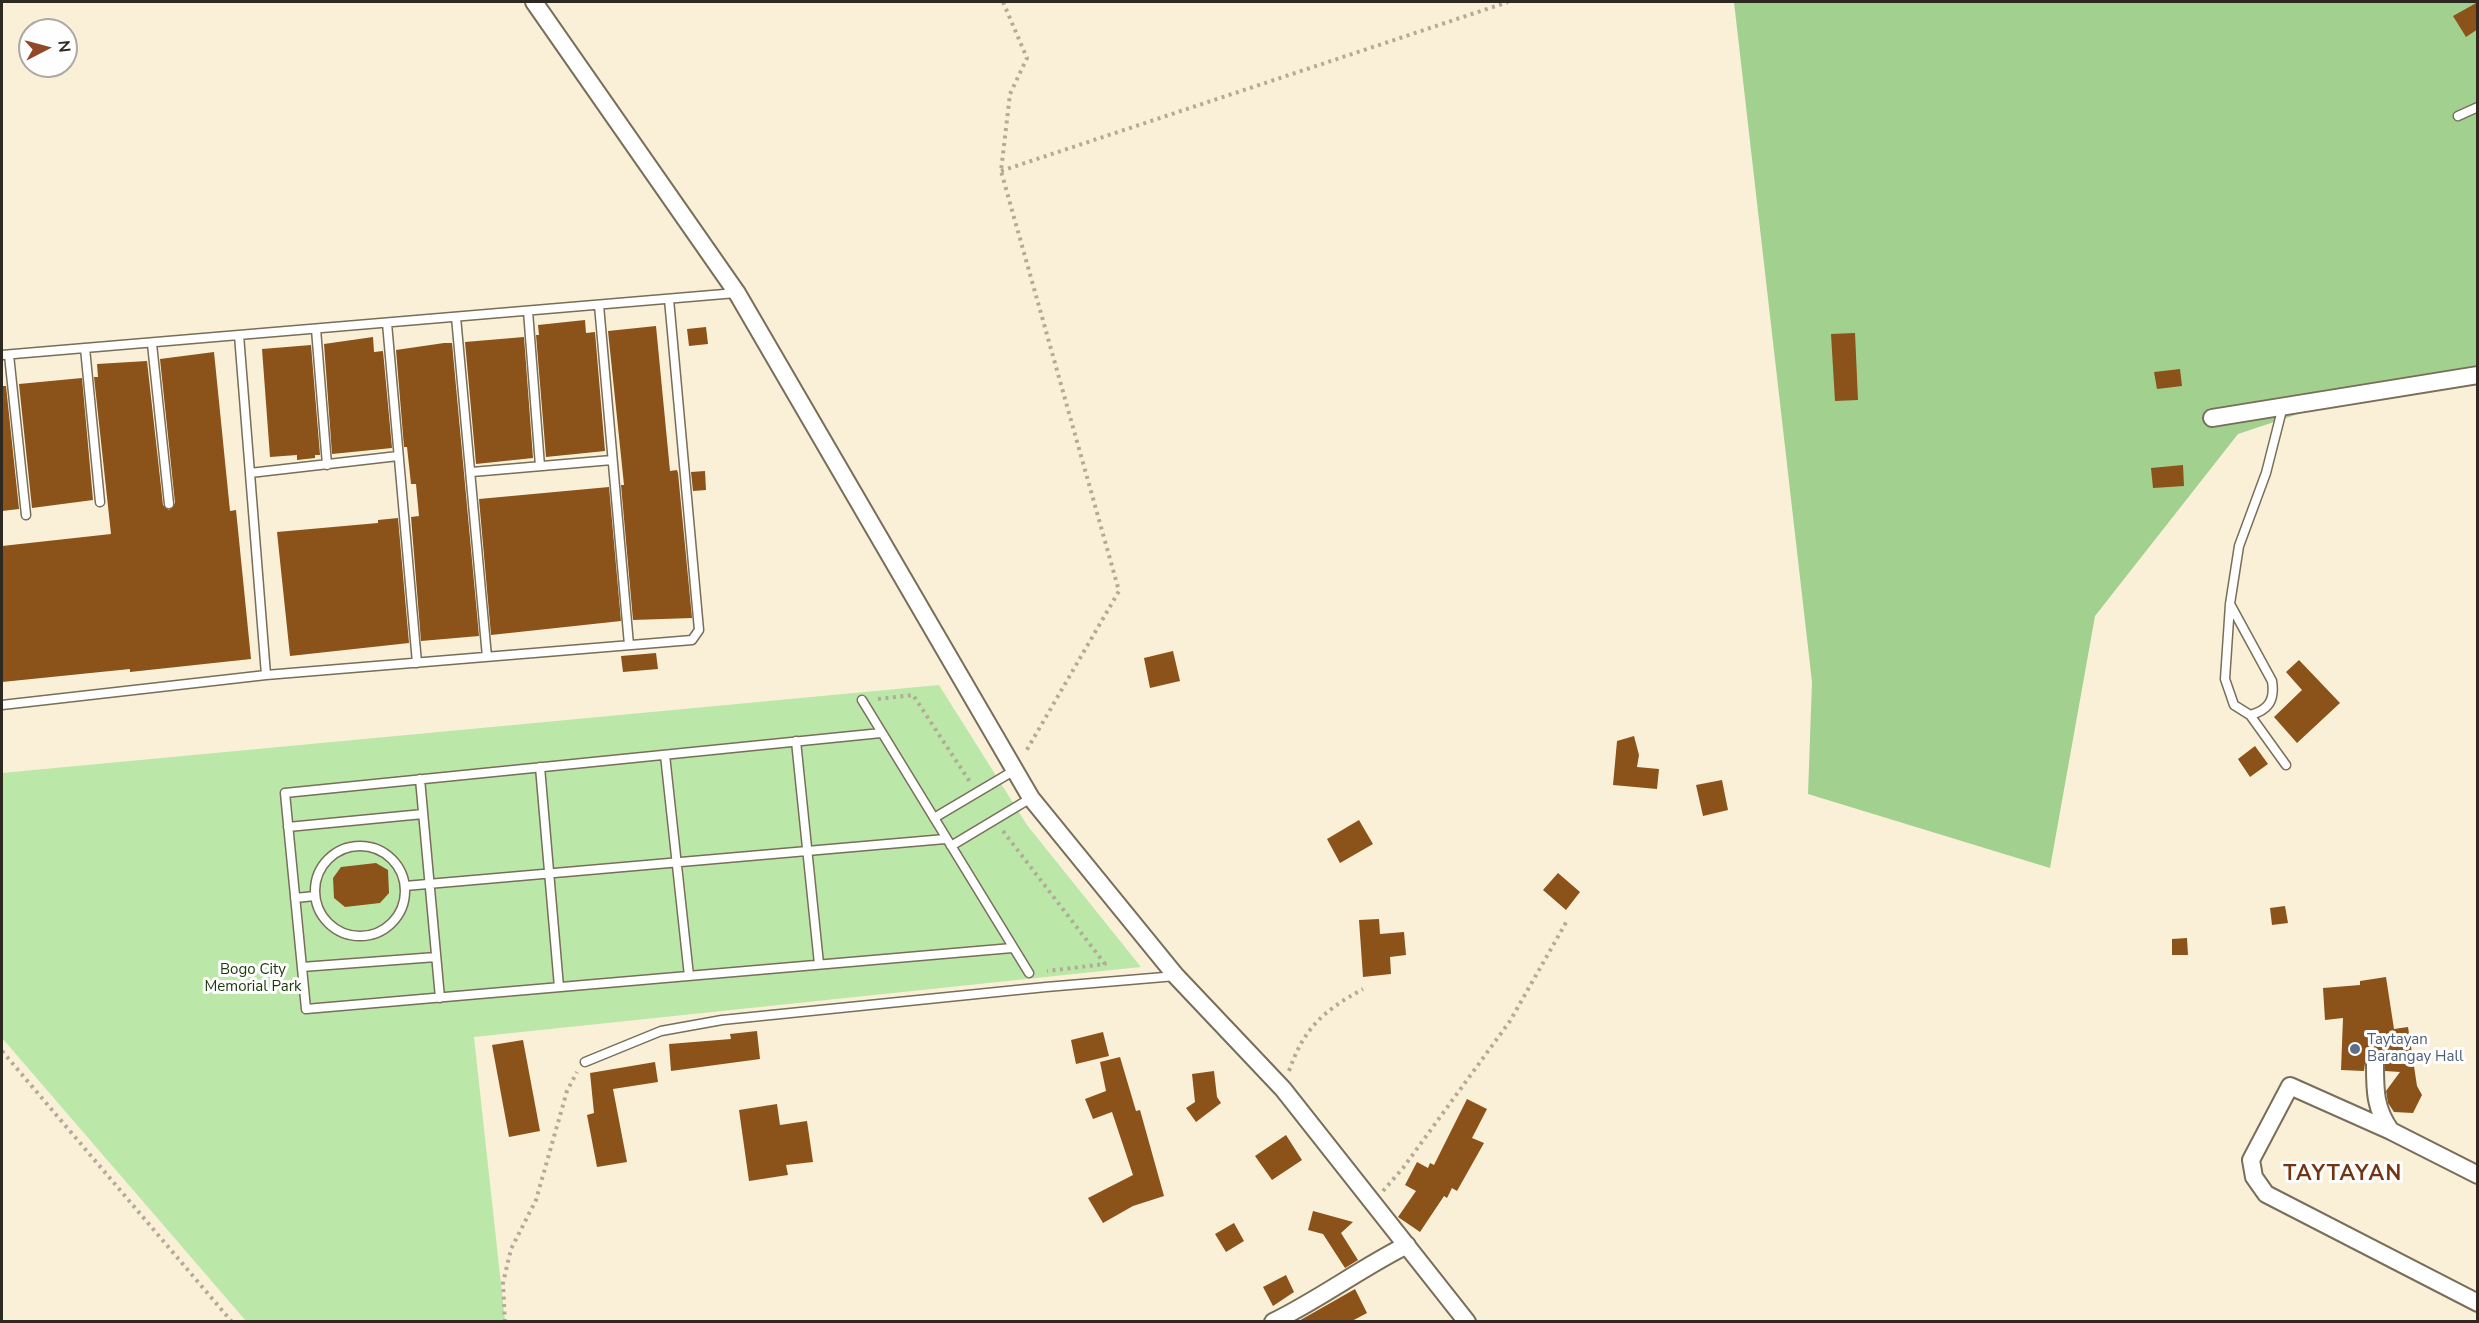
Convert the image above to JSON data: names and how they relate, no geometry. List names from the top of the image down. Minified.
{"districts":["TAYTAYAN"],"parks":["Bogo City Memorial Park"],"places":["Taytayan Barangay Hall"],"north":"right"}
